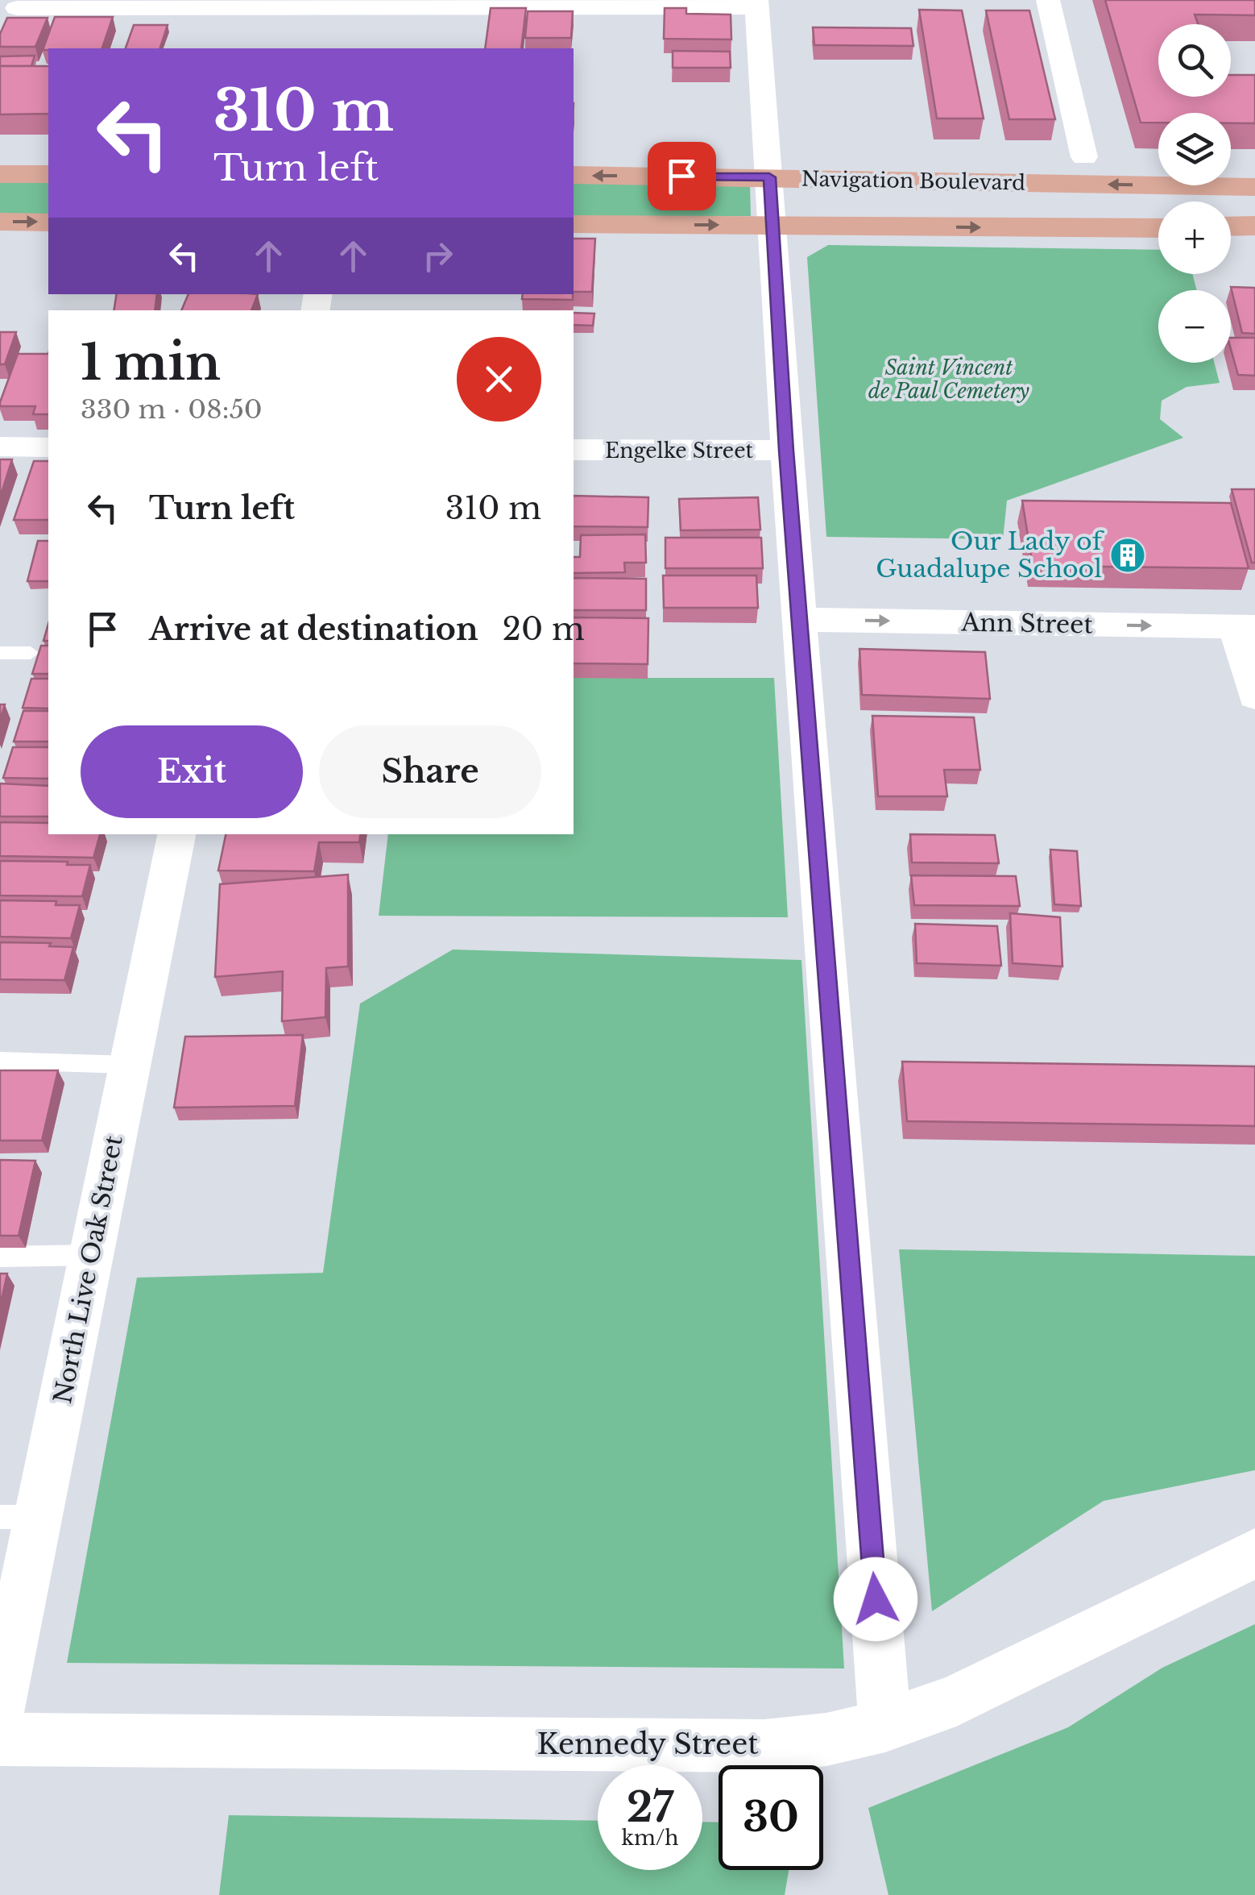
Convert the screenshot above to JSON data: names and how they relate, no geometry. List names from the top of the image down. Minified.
{"streets":{"main road":["Navigation Boulevard"],"street":["Engelke Street","Ann Street","North Live Oak Street","Kennedy Street"]},"one_way":["Ann Street"],"parks":["Saint Vincent de Paul Cemetery"],"places":{"building":["Our Lady of Guadalupe School"]},"page":{"map_buttons":["+","−"],"turn":["310 m","Turn left"],"heading":["1 min","330 m · 08:50"],"list":[{"name":"Turn left","value":"310 m"},{"name":"Arrive at destination","value":"20 m"}],"buttons":["Exit","Share"],"speed":"27 km/h","limit":"30"}}
